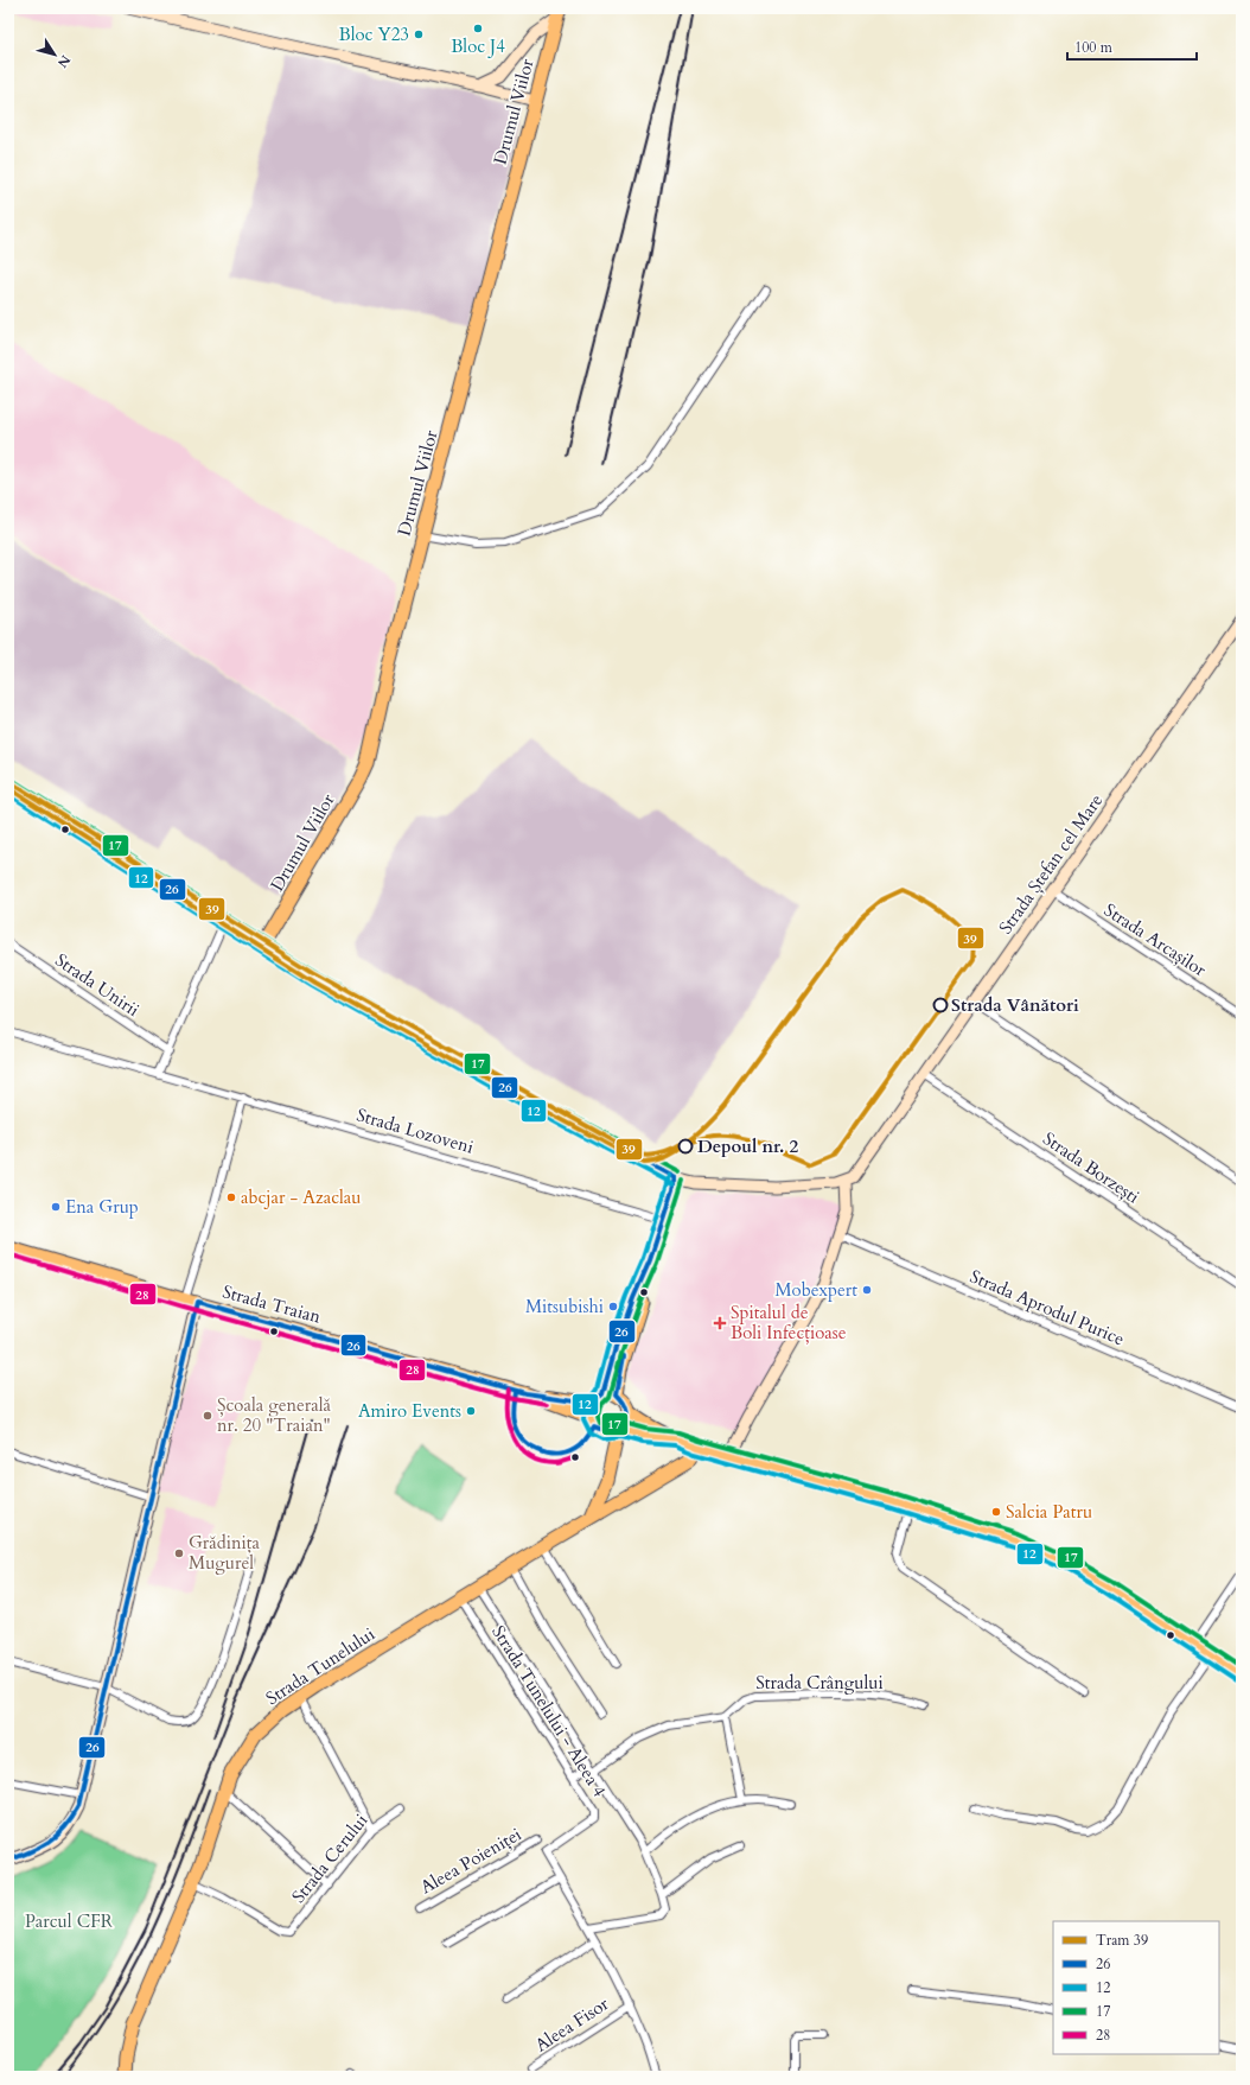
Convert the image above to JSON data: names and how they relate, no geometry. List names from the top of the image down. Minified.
{"streets":{"highway":["Drumul Viilor","Strada Tunelului"],"main road":["Strada Traian"],"street":["Strada Ștefan cel Mare","Strada Arcașilor","Strada Unirii","Strada Lozoveni","Strada Borzești","Strada Aprodul Purice","Strada Crângului","Strada Tunelului - Aleea 4","Strada Cerului","Aleea Poieniței","Aleea Fisor"]},"crossings":[["Strada Ștefan cel Mare","Strada Arcașilor"],["Strada Ștefan cel Mare","Strada Borzești"],["Strada Tunelului","Strada Tunelului - Aleea 4"],["Strada Tunelului","Strada Cerului"],["Strada Tunelului - Aleea 4","Aleea Fisor"]],"parks":["Parcul CFR"],"places":{"other":["Bloc J4","Bloc Y23","Strada Vânători","Depoul nr. 2","abcjar - Azaclau","Ena Grup","Mobexpert","Mitsubishi","Amiro Events","Școala generală nr. 20 \"Traian\"","Salcia Patru","Grădinița Mugurel"],"health":["Spitalul de Boli Infecțioase"]},"lines":["transit line 17","tram line 39","transit line 26","transit line 12","transit line 28"],"legend":["Tram 39","26","12","17","28"],"scale_bar":"100 m","north":"bottom right"}
